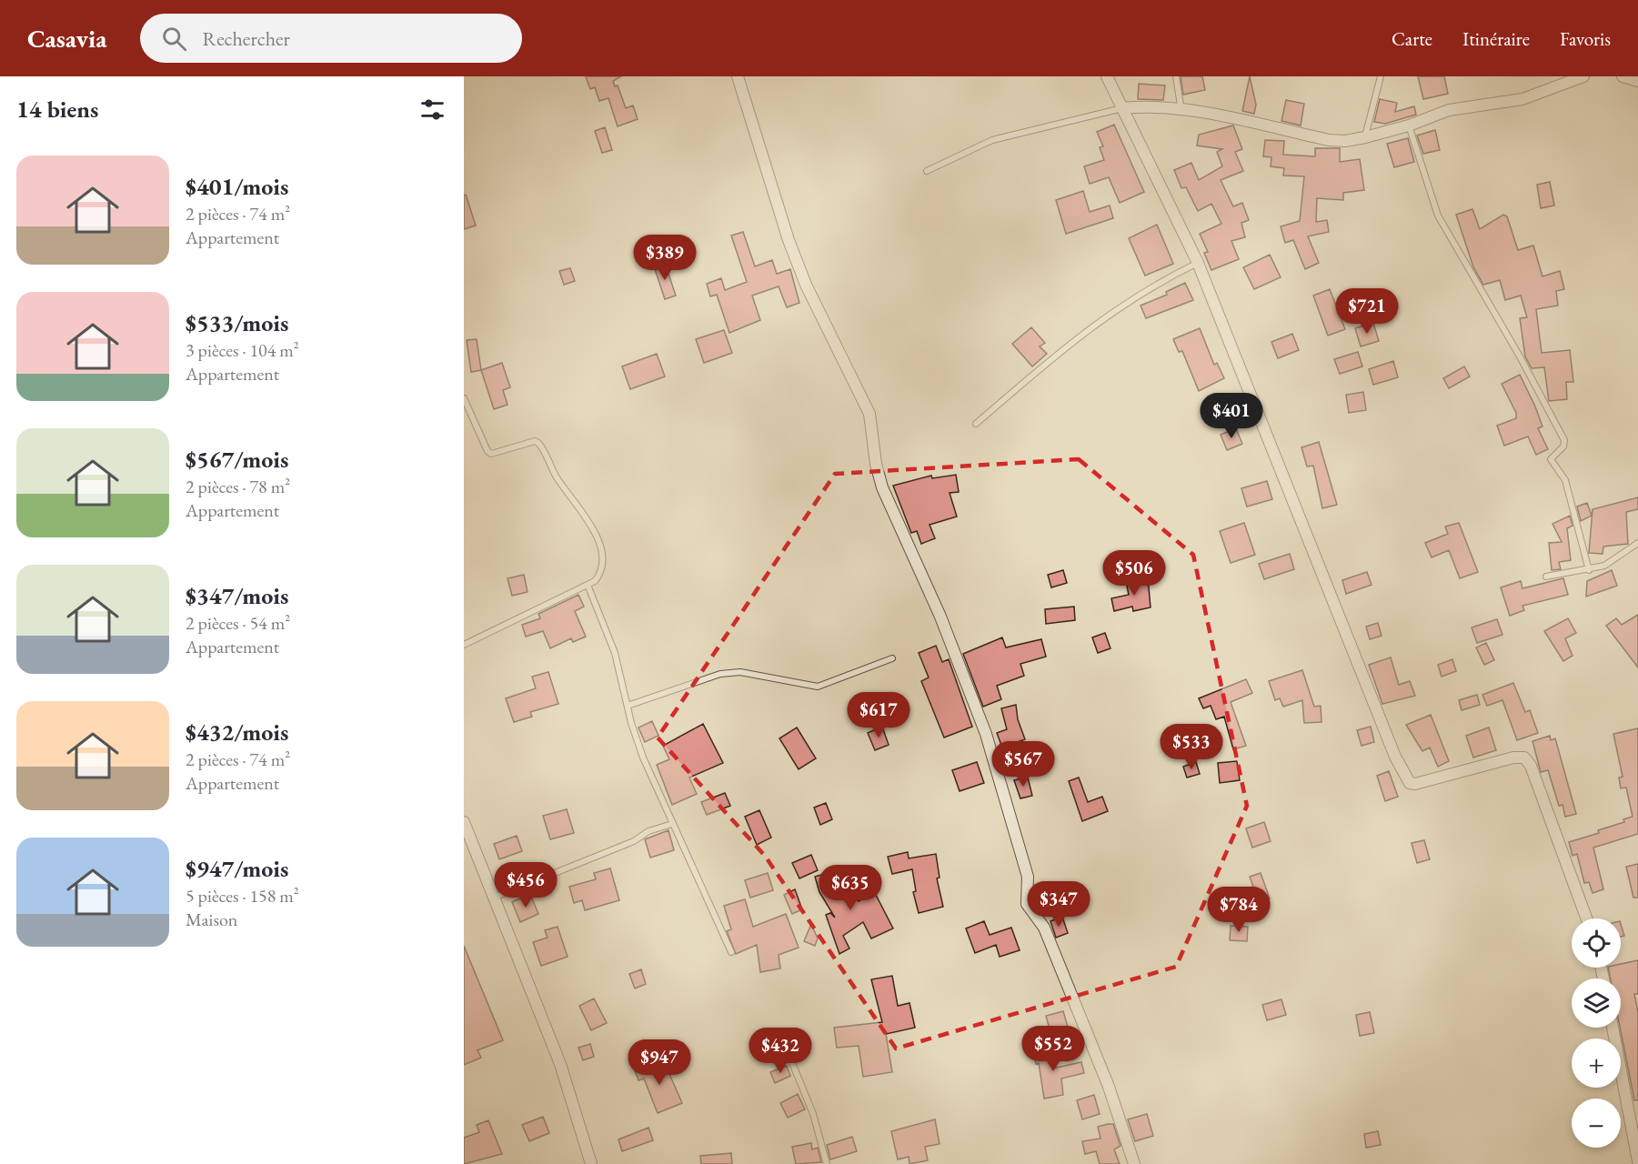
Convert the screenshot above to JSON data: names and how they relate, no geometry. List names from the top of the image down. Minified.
{"page":{"header":"Casavia","search":"Rechercher","nav":["Carte","Itinéraire","Favoris"],"heading":"14 biens","list":[{"name":"$401/mois","note":"2 pièces · 74 m² · Appartement"},{"name":"$533/mois","note":"3 pièces · 104 m² · Appartement"},{"name":"$567/mois","note":"2 pièces · 78 m² · Appartement"},{"name":"$347/mois","note":"2 pièces · 54 m² · Appartement"},{"name":"$432/mois","note":"2 pièces · 74 m² · Appartement"},{"name":"$947/mois","note":"5 pièces · 158 m² · Maison"}],"price":["$389","$721","$401","$506","$617","$533","$567","$456","$635","$347","$784","$552","$432","$947"],"map_buttons":["+","−"]}}
